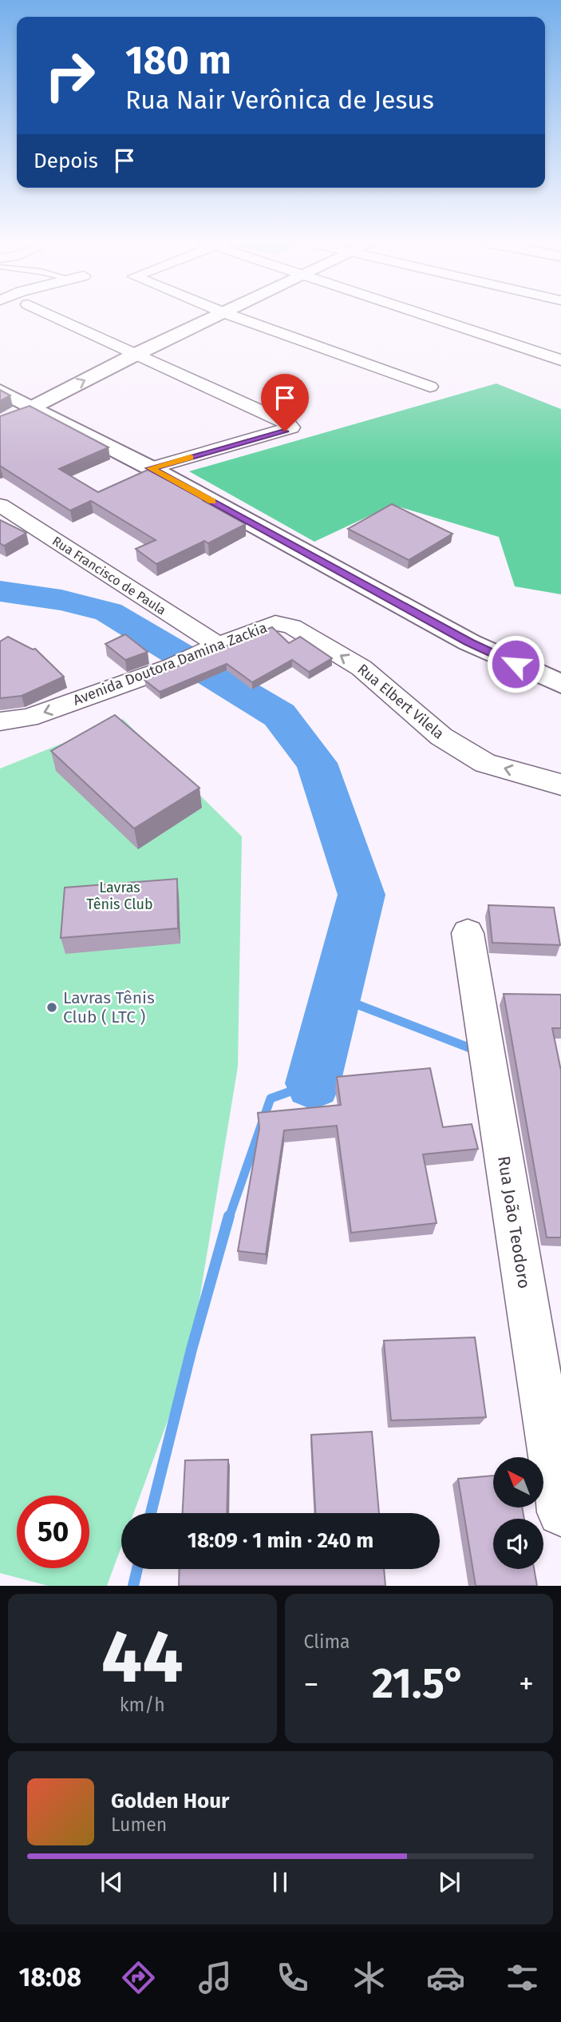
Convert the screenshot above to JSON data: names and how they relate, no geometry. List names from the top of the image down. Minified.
{"streets":{"street":["Rua Francisco de Paula","Avenida Doutora Damina Zackia","Rua Elbert Vilela","Rua João Teodoro"]},"crossings":[["Rua Francisco de Paula","Avenida Doutora Damina Zackia"],["Avenida Doutora Damina Zackia","Rua Elbert Vilela"]],"one_way":["Avenida Doutora Damina Zackia"],"parks":["Lavras Tênis Club"],"places":["Lavras Tênis Club ( LTC )"],"north":"top left","page":{"turn":["180 m","Rua Nair Verônica de Jesus"],"then":"Depois","limit":"50","trip":"18:09 · 1 min · 240 m","tile":[["44","km/h"],"Clima"],"heat":["−","21.5°","+"],"song":["Golden Hour","Lumen"],"tabs":"18:08"}}
